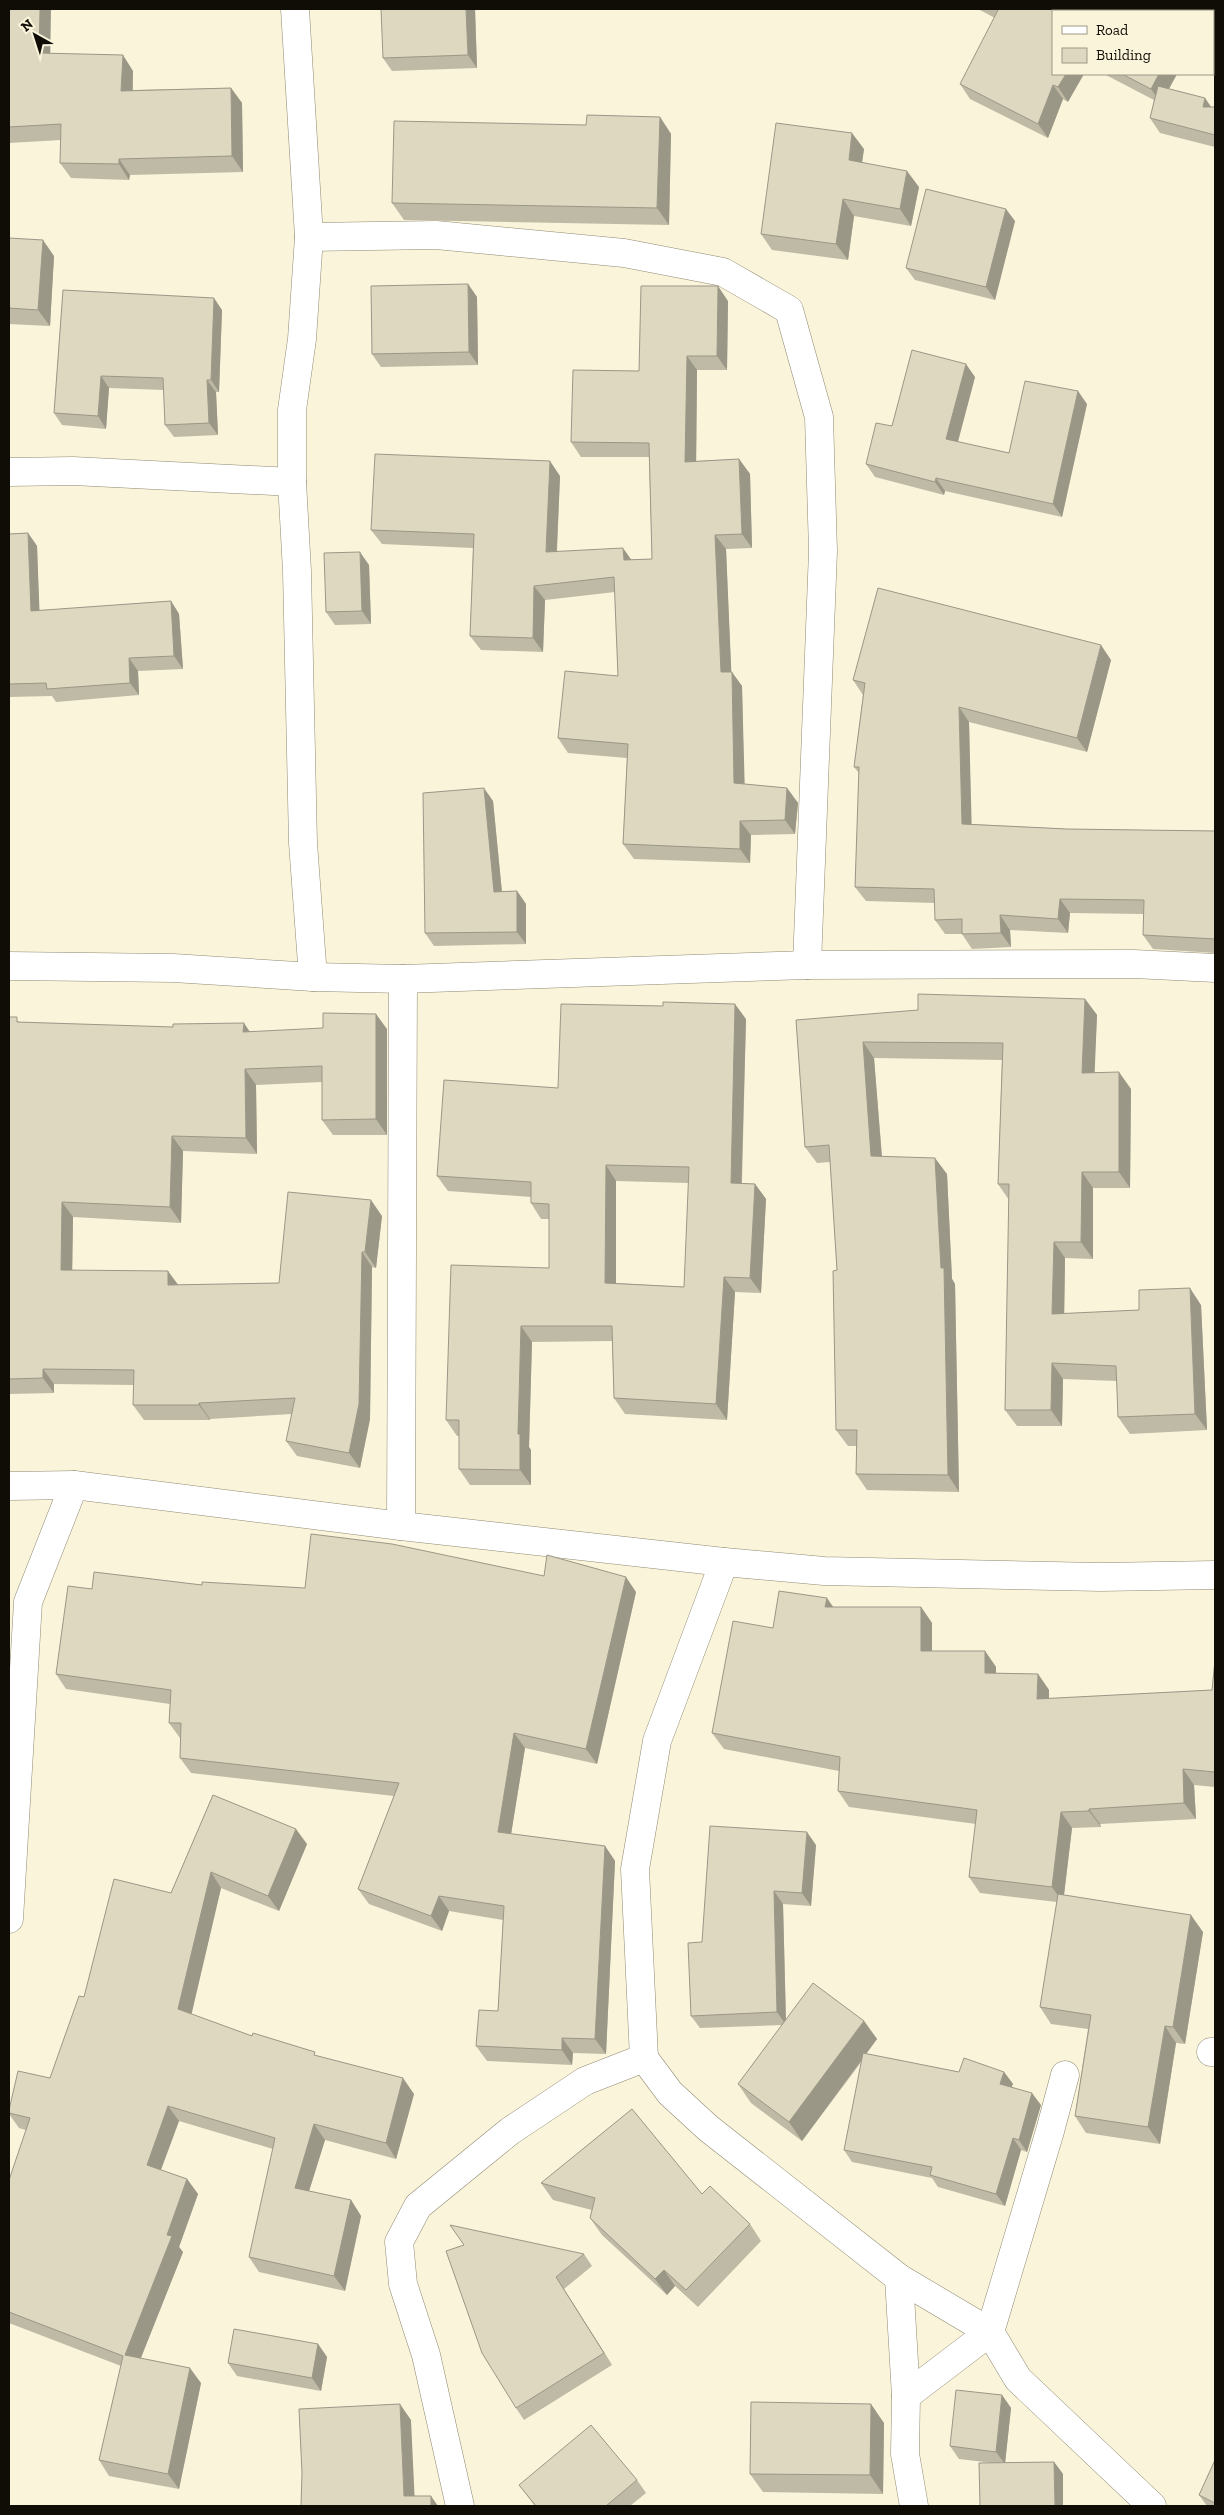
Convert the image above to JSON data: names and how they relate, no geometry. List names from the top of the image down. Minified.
{"legend":["Road","Building"],"north":"top left"}
